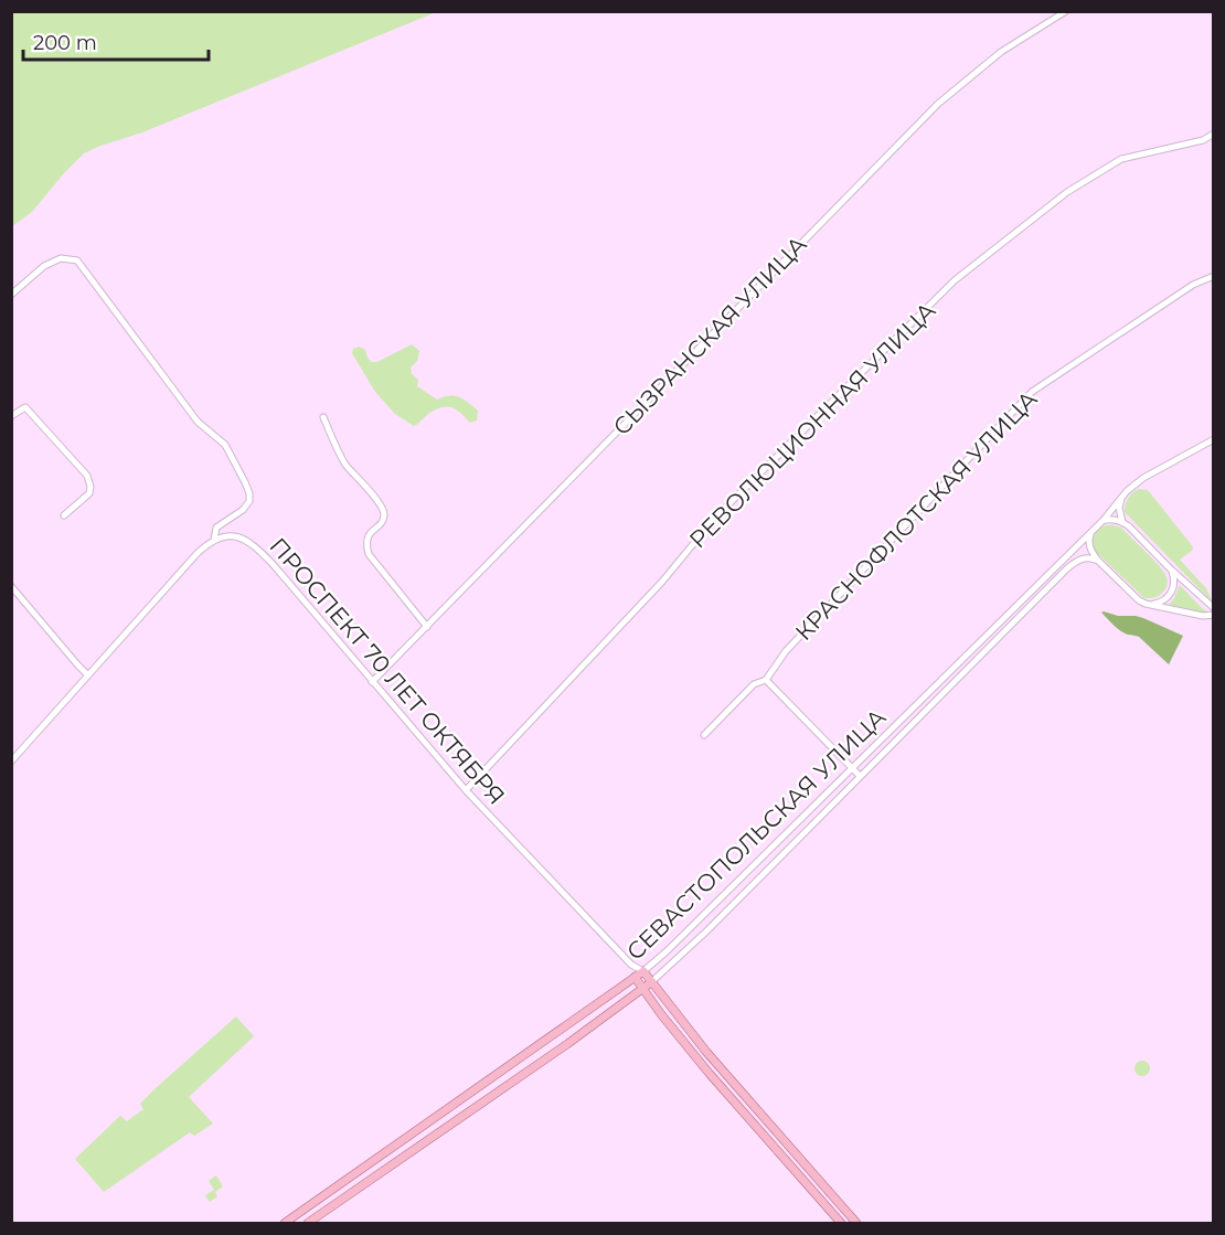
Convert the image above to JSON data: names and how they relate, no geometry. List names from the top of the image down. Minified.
{"streets":{"main road":["ПРОСПЕКТ 70 ЛЕТ ОКТЯБРЯ","СЕВАСТОПОЛЬСКАЯ УЛИЦА"],"street":["СЫЗРАНСКАЯ УЛИЦА","РЕВОЛЮЦИОННАЯ УЛИЦА","КРАСНОФЛОТСКАЯ УЛИЦА"]},"crossings":[["СЫЗРАНСКАЯ УЛИЦА","ПРОСПЕКТ 70 ЛЕТ ОКТЯБРЯ"],["РЕВОЛЮЦИОННАЯ УЛИЦА","ПРОСПЕКТ 70 ЛЕТ ОКТЯБРЯ"],["ПРОСПЕКТ 70 ЛЕТ ОКТЯБРЯ","СЕВАСТОПОЛЬСКАЯ УЛИЦА"]],"scale_bar":"200 m"}
